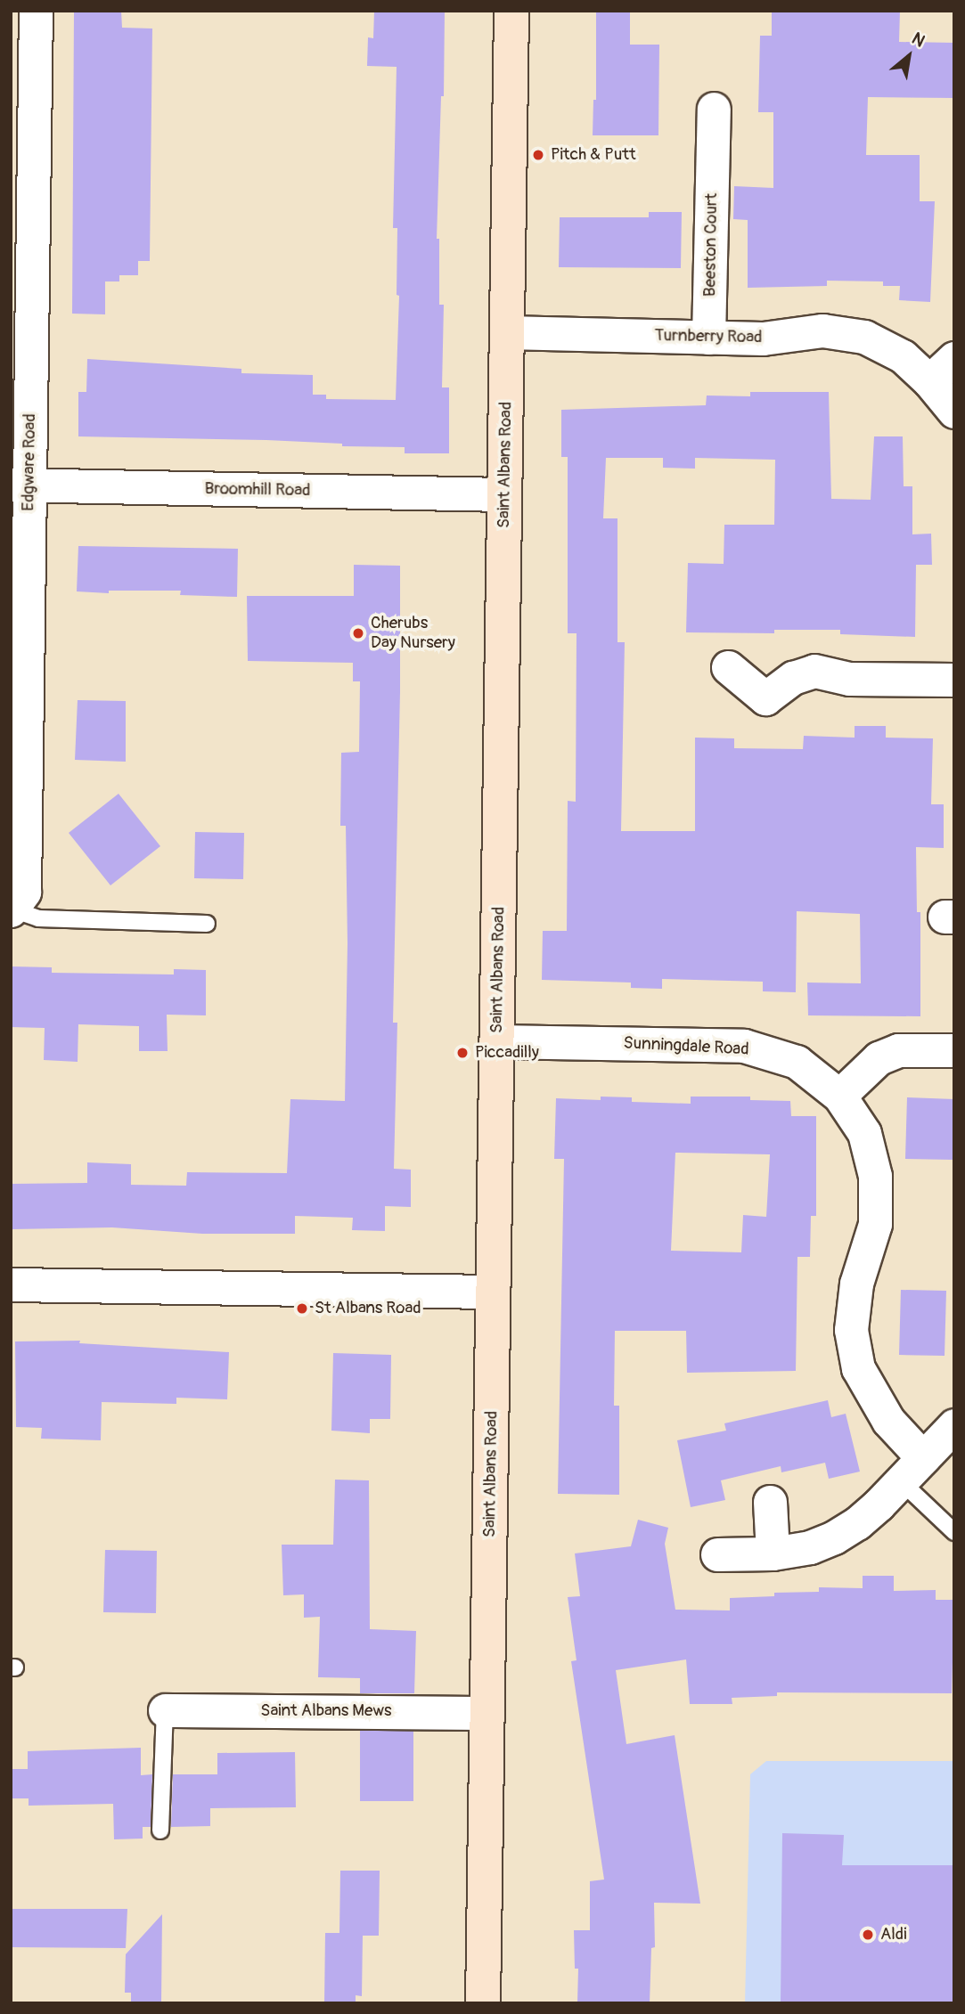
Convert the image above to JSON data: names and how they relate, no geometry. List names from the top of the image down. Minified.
{"streets":{"street":["Beeston Court","Turnberry Road","Edgware Road","Saint Albans Road","Broomhill Road","Sunningdale Road","Saint Albans Mews"]},"crossings":[["Beeston Court","Turnberry Road"],["Turnberry Road","Saint Albans Road"],["Edgware Road","Broomhill Road"],["Saint Albans Road","Broomhill Road"],["Saint Albans Road","Sunningdale Road"],["Saint Albans Road","Saint Albans Mews"]],"places":["Pitch & Putt","Cherubs Day Nursery","Piccadilly","St Albans Road","Aldi"],"north":"top right"}
